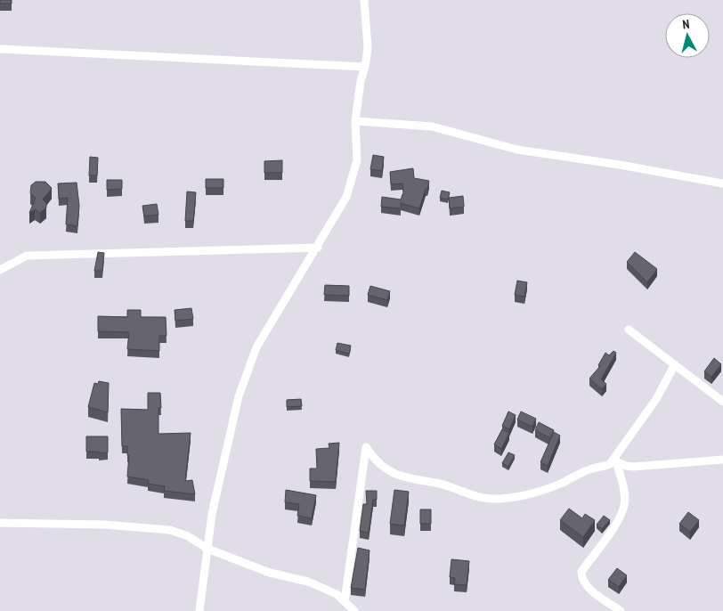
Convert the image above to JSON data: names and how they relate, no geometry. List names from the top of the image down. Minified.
{"north":"top"}
